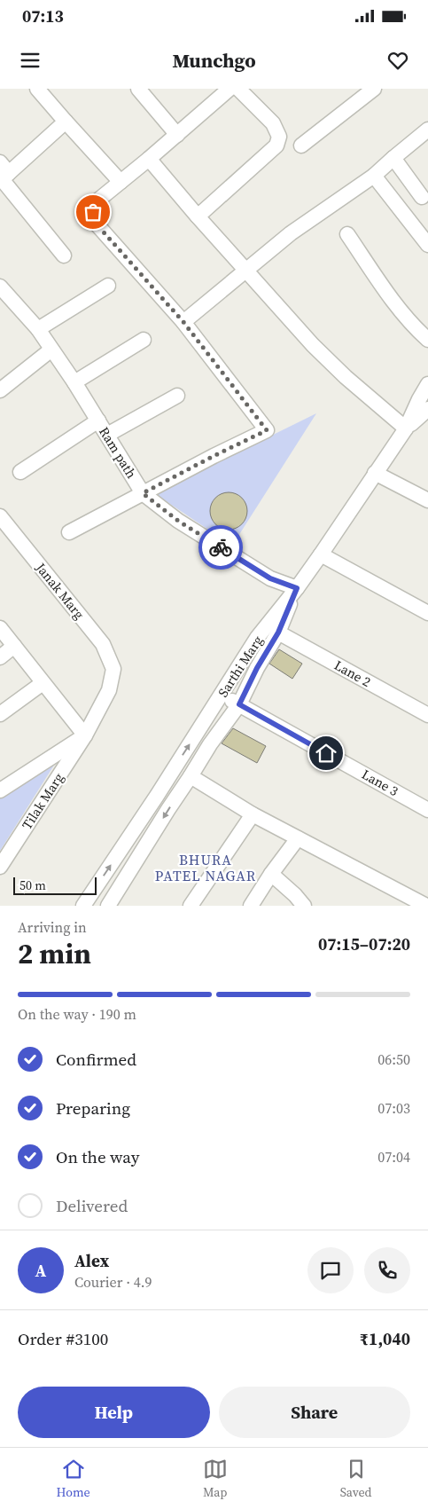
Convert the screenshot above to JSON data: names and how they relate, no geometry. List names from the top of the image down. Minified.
{"streets":{"street":["Ram path","Janak Marg","Sarthi Marg","Lane 2","Lane 3","Tilak Marg"]},"crossings":[["Ram path","Sarthi Marg"],["Janak Marg","Tilak Marg"],["Sarthi Marg","Lane 3"]],"districts":["BHURA PATEL NAGAR"],"scale_bar":"50 m","page":{"status":"07:13","header":"Munchgo","scale":"50 m","heading":["2 min","Arriving in","07:15–07:20"],"panel":["Alex","Courier · 4.9","Order #3100","₹1,040"],"bar":"On the way · 190 m","list":[["Confirmed","06:50"],["Preparing","07:03"],["On the way","07:04"],"Delivered"],"round":"A","buttons":["Help","Share"],"tabs":["Home","Map","Saved"]}}
